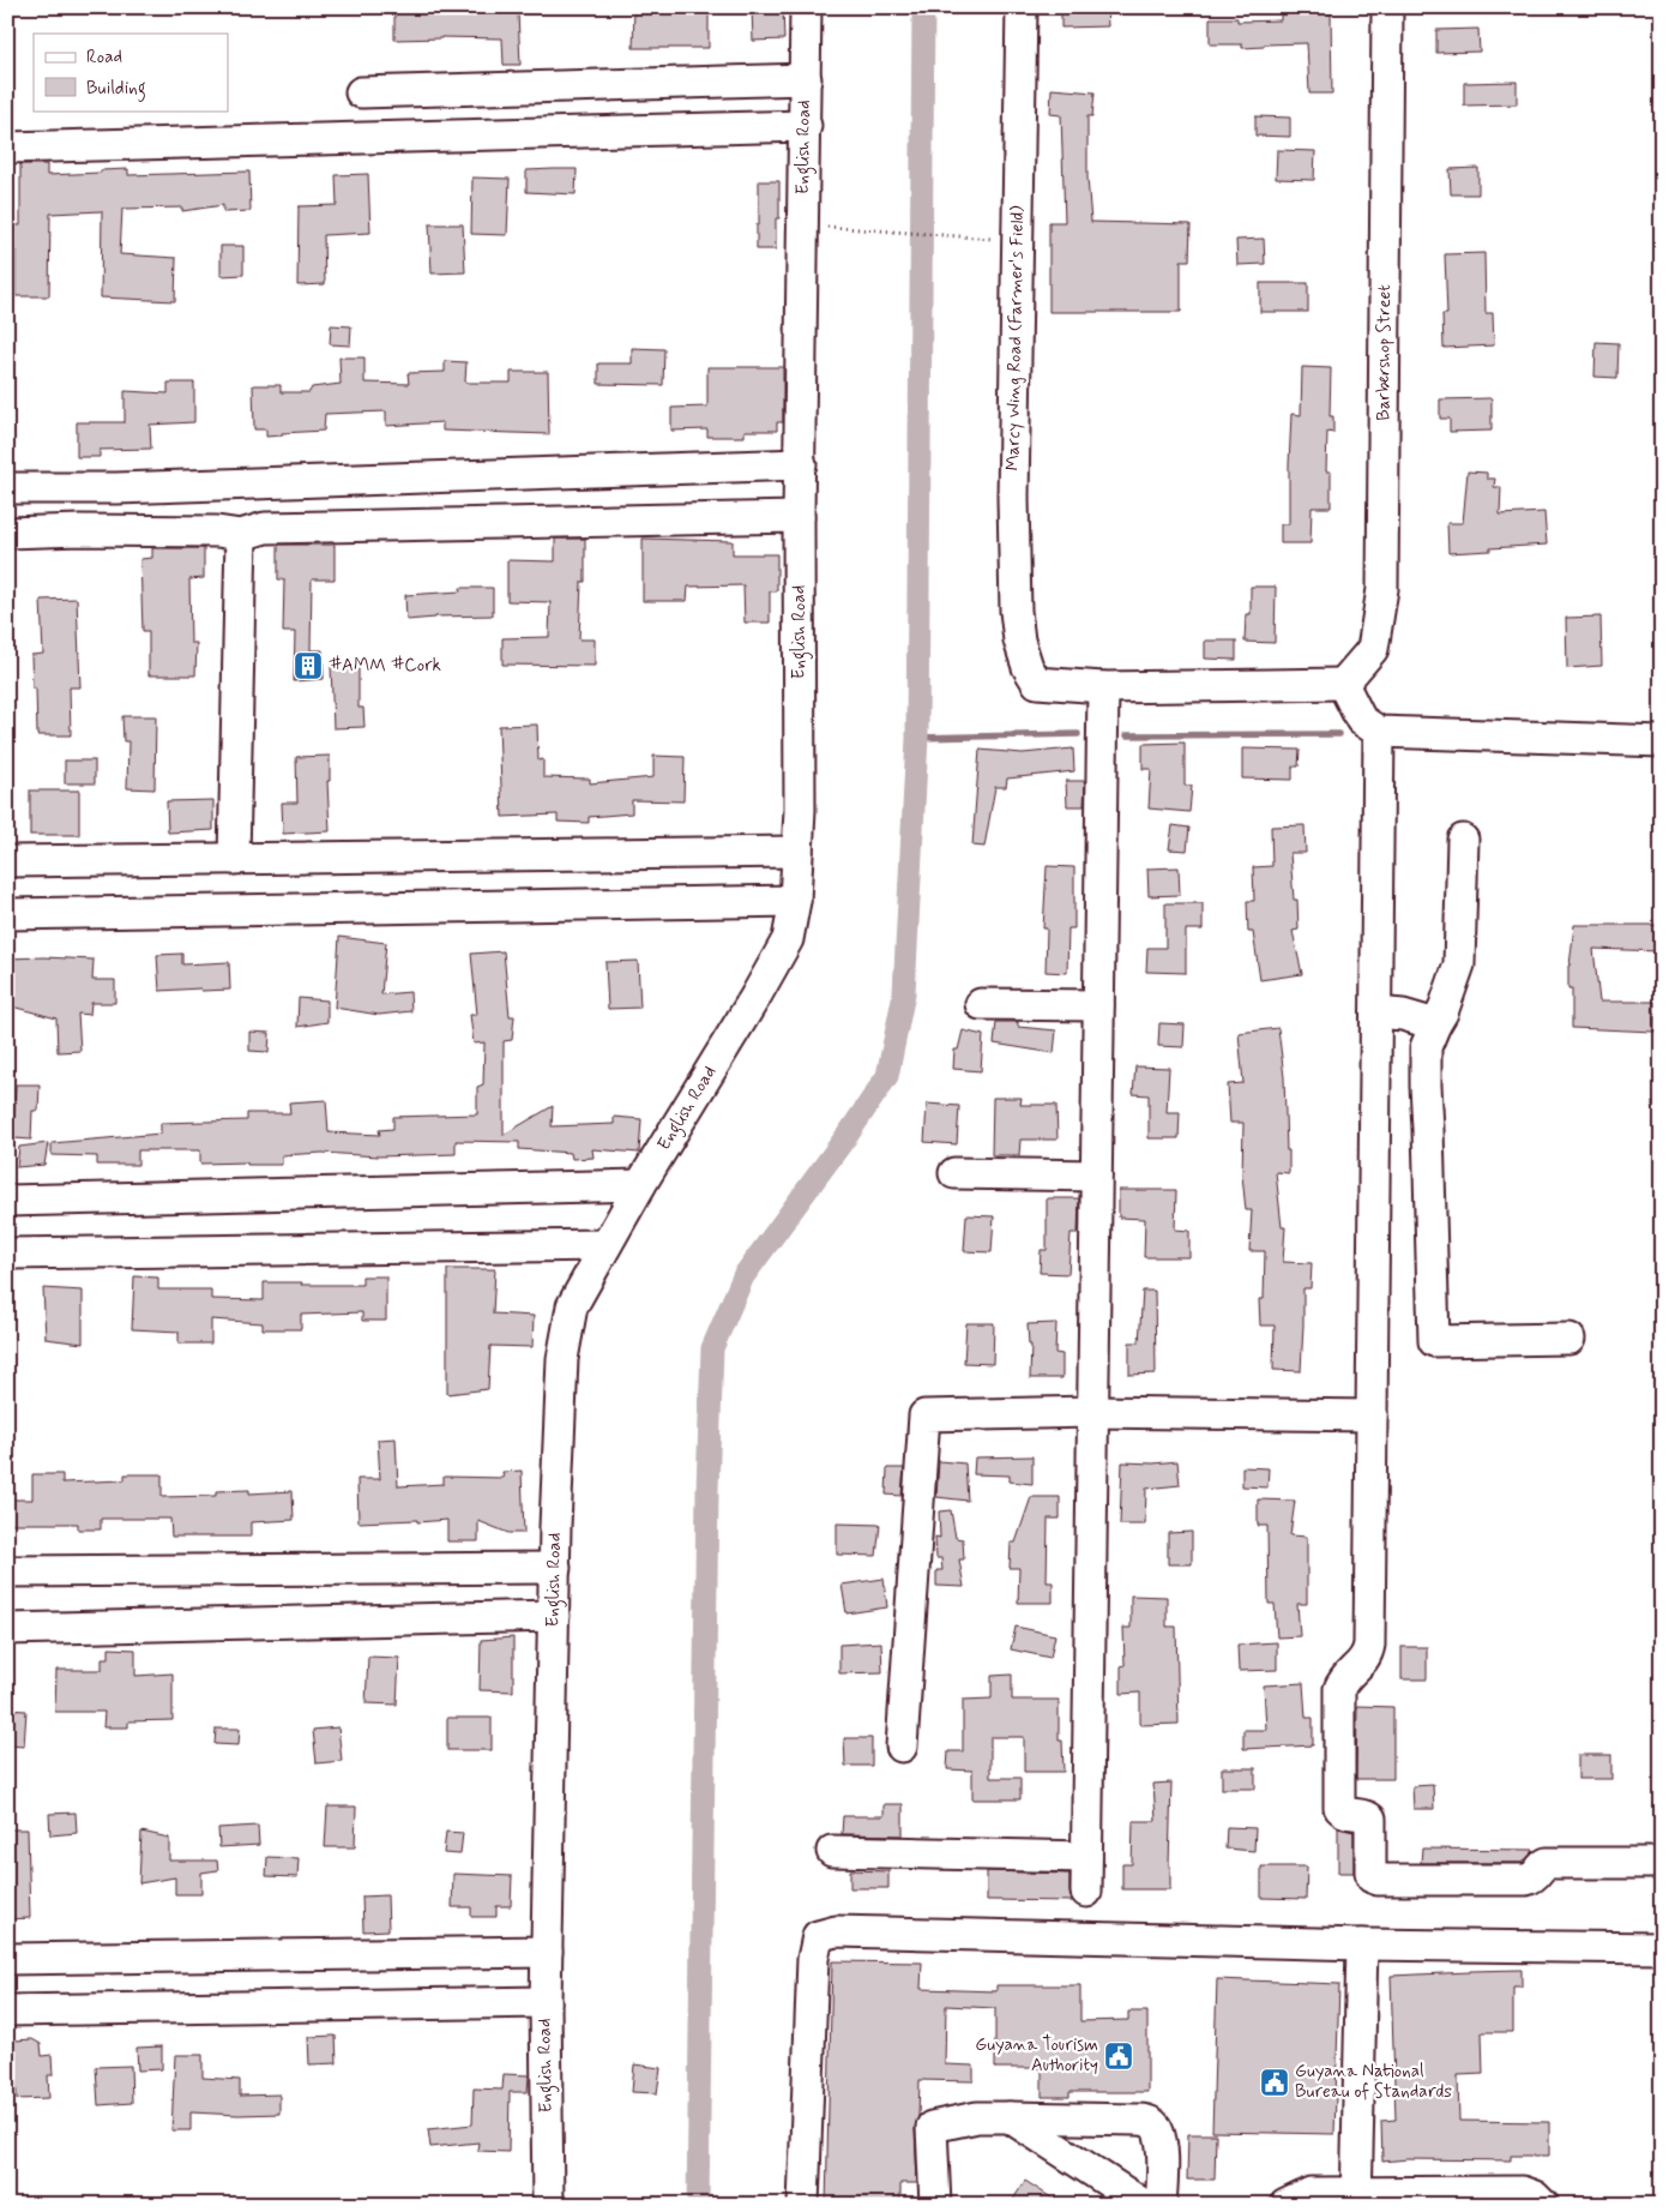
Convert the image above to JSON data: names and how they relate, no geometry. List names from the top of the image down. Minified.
{"streets":{"street":["English Road","Marcy Wing Road (Farmer's Field)","Barbershop Street"]},"places":{"building":["#AMM #Cork"],"public building":["Guyana Tourism Authority","Guyana National Bureau of Standards"]},"legend":["Road","Building"]}
